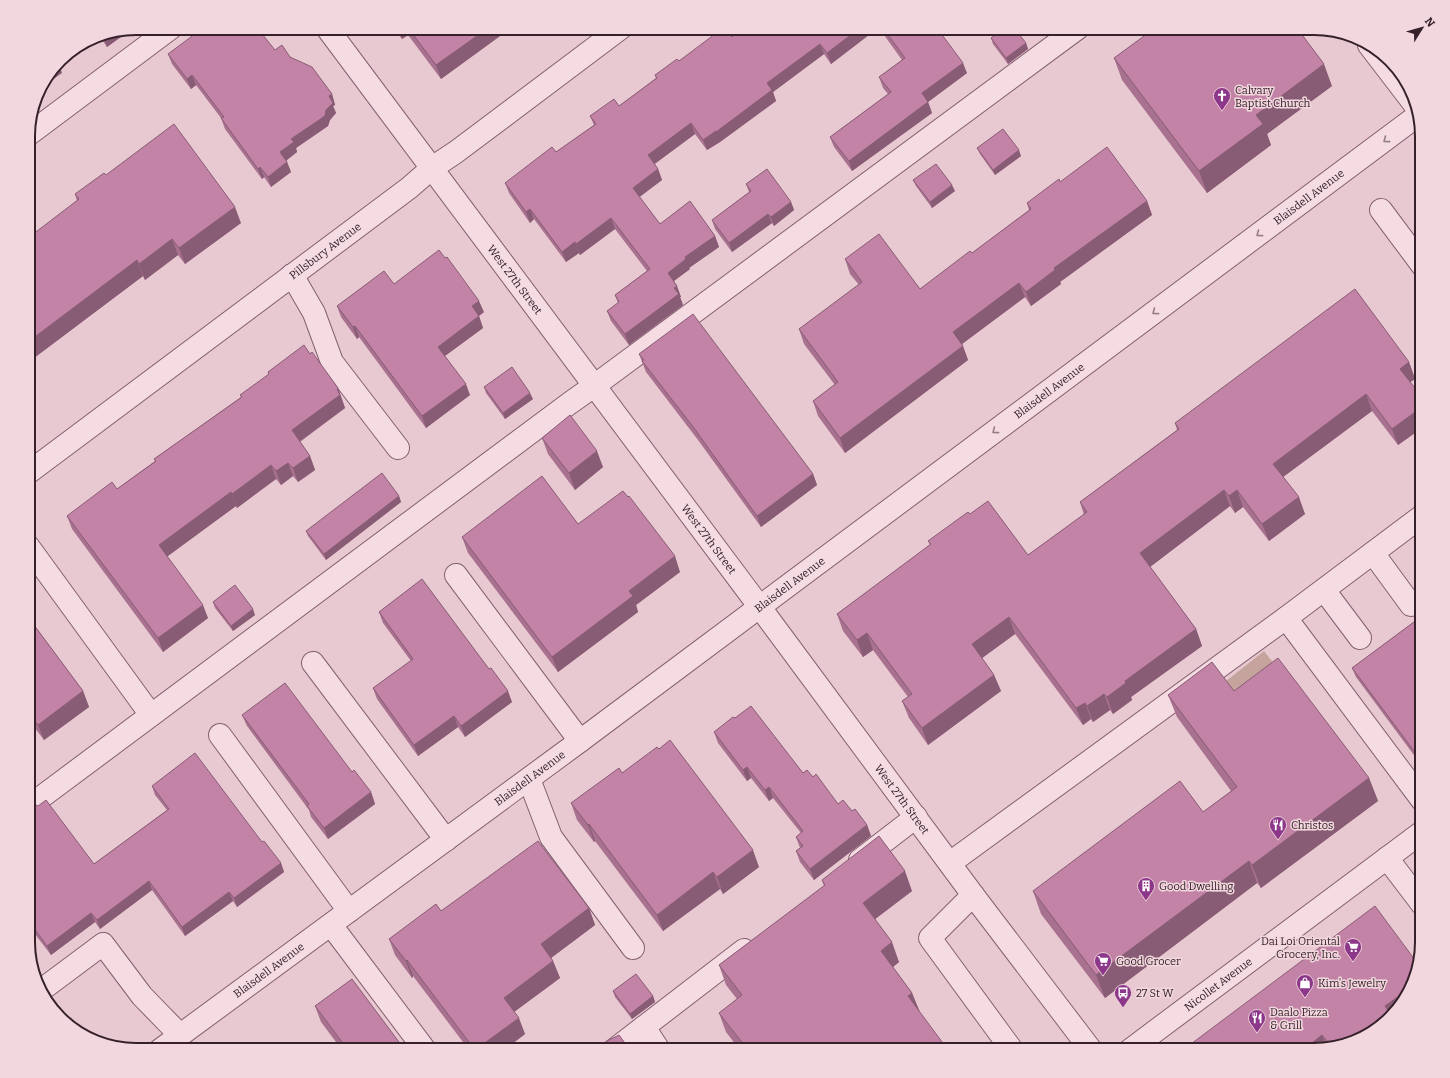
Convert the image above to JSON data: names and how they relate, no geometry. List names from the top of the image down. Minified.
{"streets":{"street":["Blaisdell Avenue","Pillsbury Avenue","West 27th Street","Nicollet Avenue"]},"crossings":[["Blaisdell Avenue","West 27th Street"],["Pillsbury Avenue","West 27th Street"]],"one_way":["Blaisdell Avenue"],"places":{"church":["Calvary Baptist Church"],"restaurant":["Christos","Daalo Pizza & Grill"],"building":["Good Dwelling"],"supermarket":["Dai Loi Oriental Grocery, Inc.","Good Grocer"],"shop":["Kim's Jewelry"],"bus stop":["27 St W"]},"north":"top right"}
